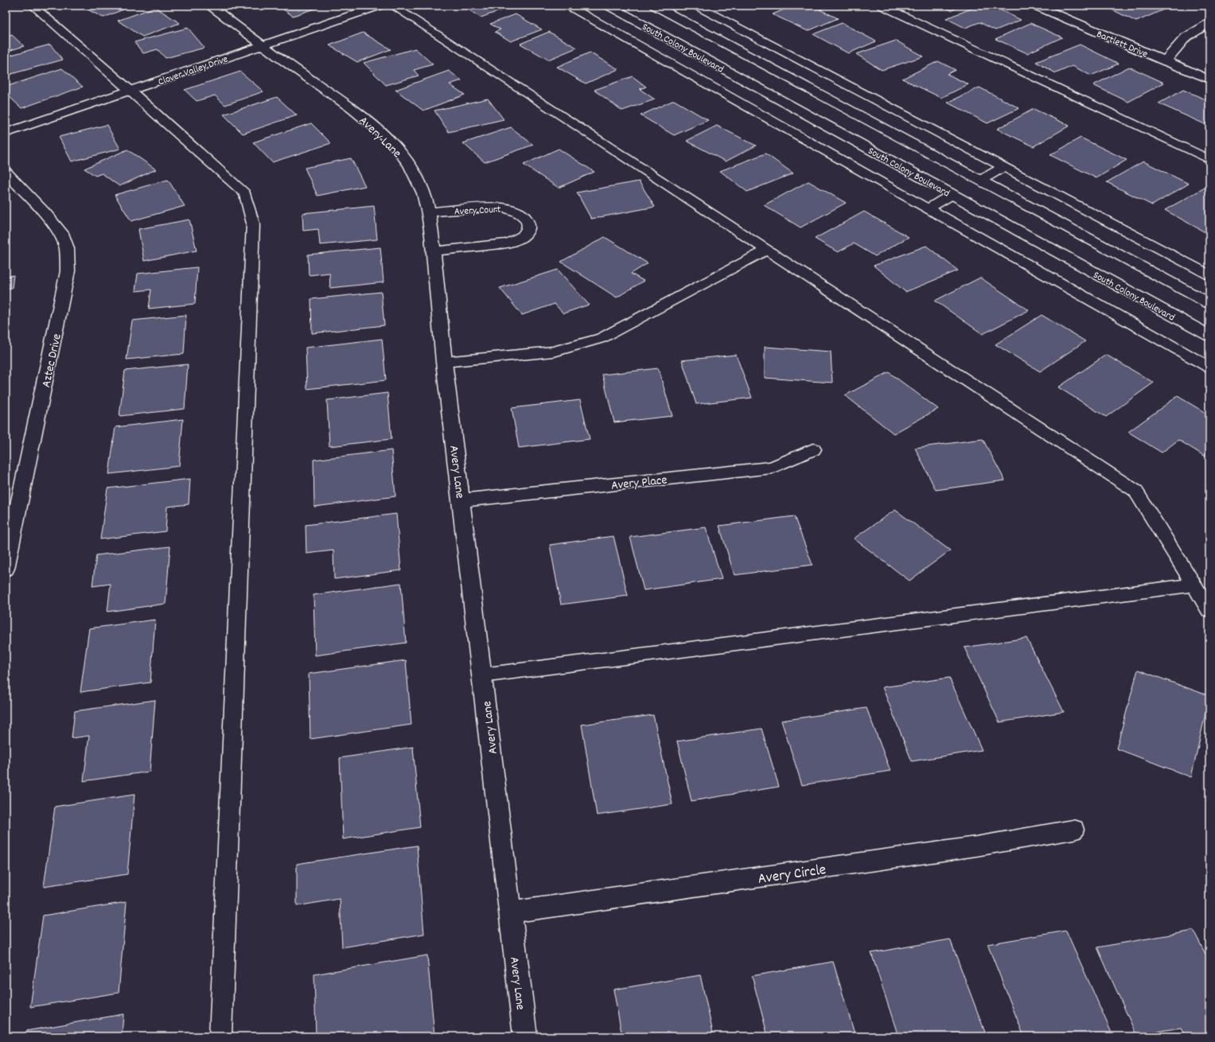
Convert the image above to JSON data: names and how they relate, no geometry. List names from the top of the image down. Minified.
{"streets":{"street":["Bartlett Drive","South Colony Boulevard","Clover Valley Drive","Avery Lane","Avery Court","Aztec Drive","Avery Place","Avery Circle"]},"crossings":[["Clover Valley Drive","Avery Lane"],["Avery Lane","Avery Court"],["Avery Lane","Avery Place"],["Avery Lane","Avery Circle"]]}
